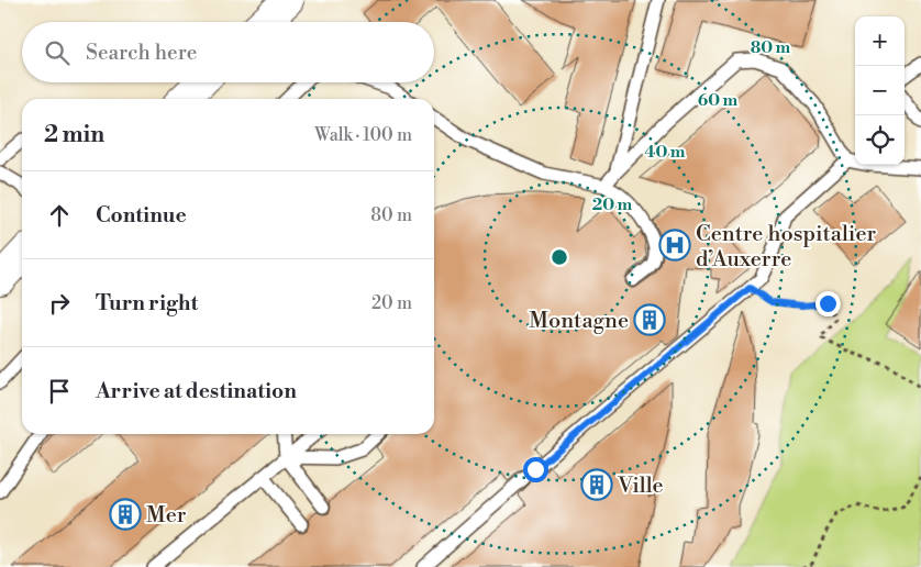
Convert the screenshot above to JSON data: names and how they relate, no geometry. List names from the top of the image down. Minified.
{"places":{"hospital":["Centre hospitalier d’Auxerre"],"building":["Montagne","Ville","Mer"]},"page":{"map_buttons":["+","−"],"search":"Search here","heading":["2 min","Walk · 100 m"],"list":[["Continue","80 m"],["Turn right","20 m"],"Arrive at destination"]},"rings":["80 m","60 m","40 m","20 m"]}
